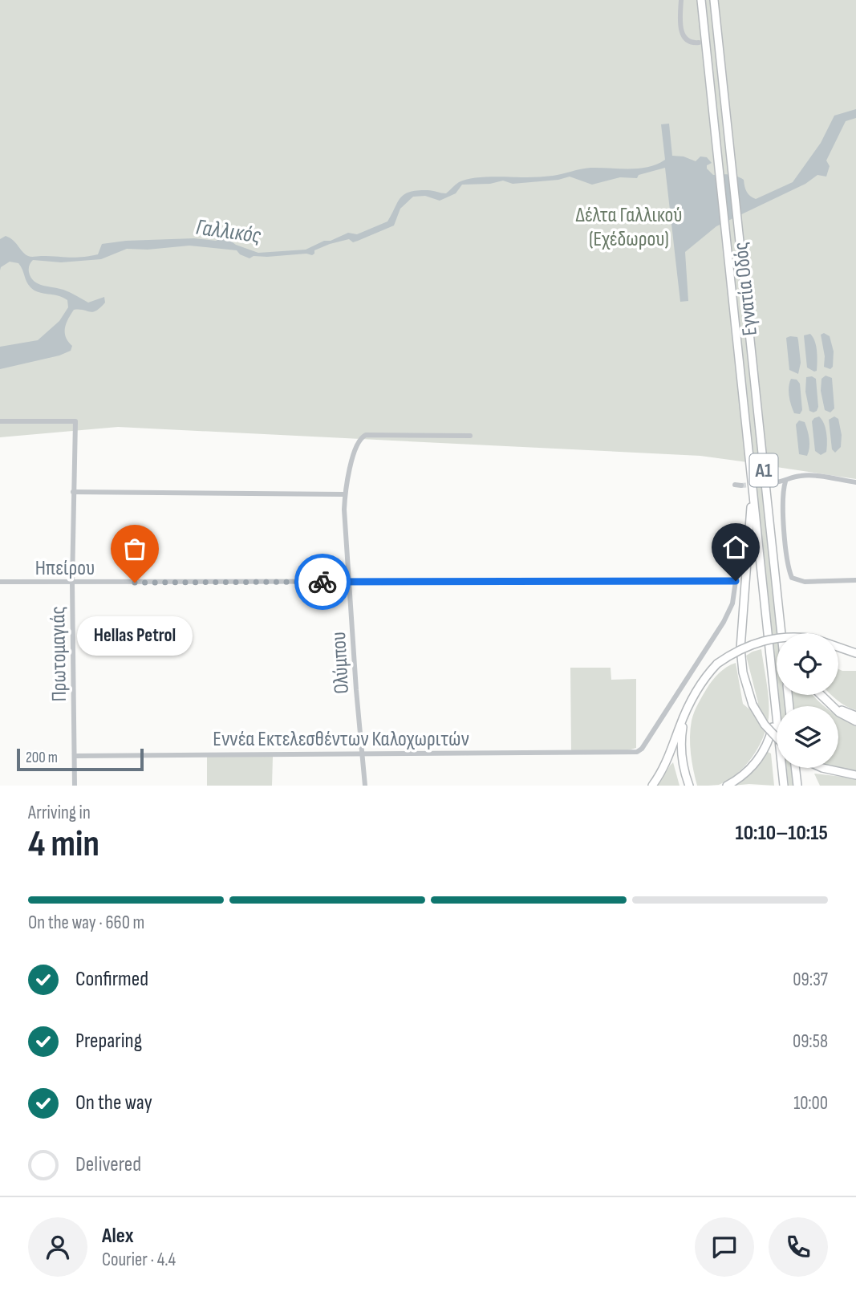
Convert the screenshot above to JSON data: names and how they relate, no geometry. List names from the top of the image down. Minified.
{"streets":{"highway":["Εγνατία Οδός","Α1"],"street":["Ηπείρου","Πρωτομαγιάς","Ολύμπου","Εννέα Εκτελεσθέντων Καλοχωριτών"]},"crossings":[["Εγνατία Οδός","Α1"],["Ηπείρου","Πρωτομαγιάς"],["Ηπείρου","Ολύμπου"],["Ηπείρου","Εννέα Εκτελεσθέντων Καλοχωριτών"],["Πρωτομαγιάς","Εννέα Εκτελεσθέντων Καλοχωριτών"],["Ολύμπου","Εννέα Εκτελεσθέντων Καλοχωριτών"]],"water":["Γαλλικός"],"parks":["Δέλτα Γαλλικού (Εχέδωρου)"],"places":["Hellas Petrol"],"scale_bar":"200 m","page":{"bubble":"Hellas Petrol","scale":"200 m","heading":["4 min","Arriving in","10:10–10:15"],"panel":["Alex","Courier · 4.4"],"bar":"On the way · 660 m","list":[["Confirmed","09:37"],["Preparing","09:58"],["On the way","10:00"],"Delivered"]}}
